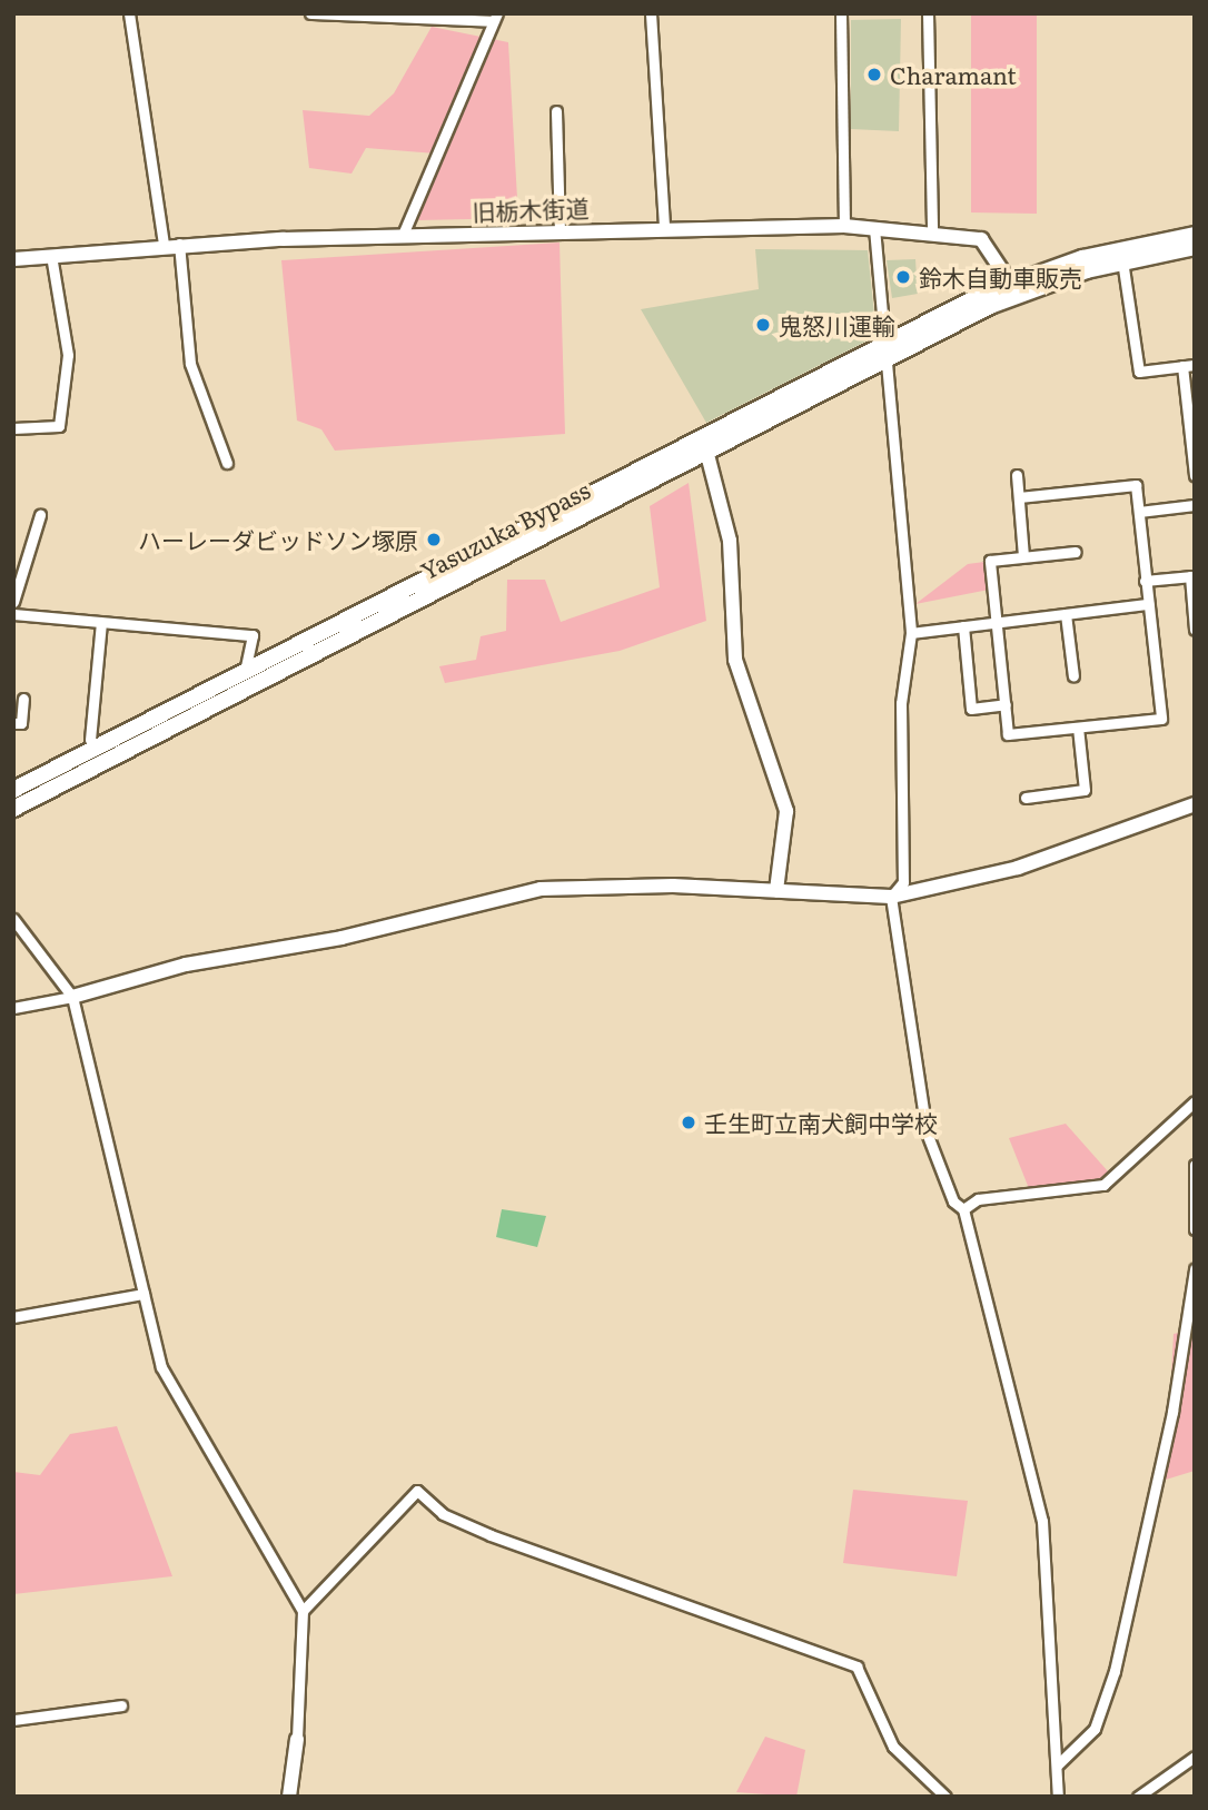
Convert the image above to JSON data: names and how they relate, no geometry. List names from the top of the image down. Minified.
{"streets":{"main road":["Yasuzuka Bypass"],"street":["旧栃木街道"]},"crossings":[["旧栃木街道","Yasuzuka Bypass"]],"places":["Charamant","鈴木自動車販売","鬼怒川運輸","ハーレーダビッドソン塚原","壬生町立南犬飼中学校"]}
